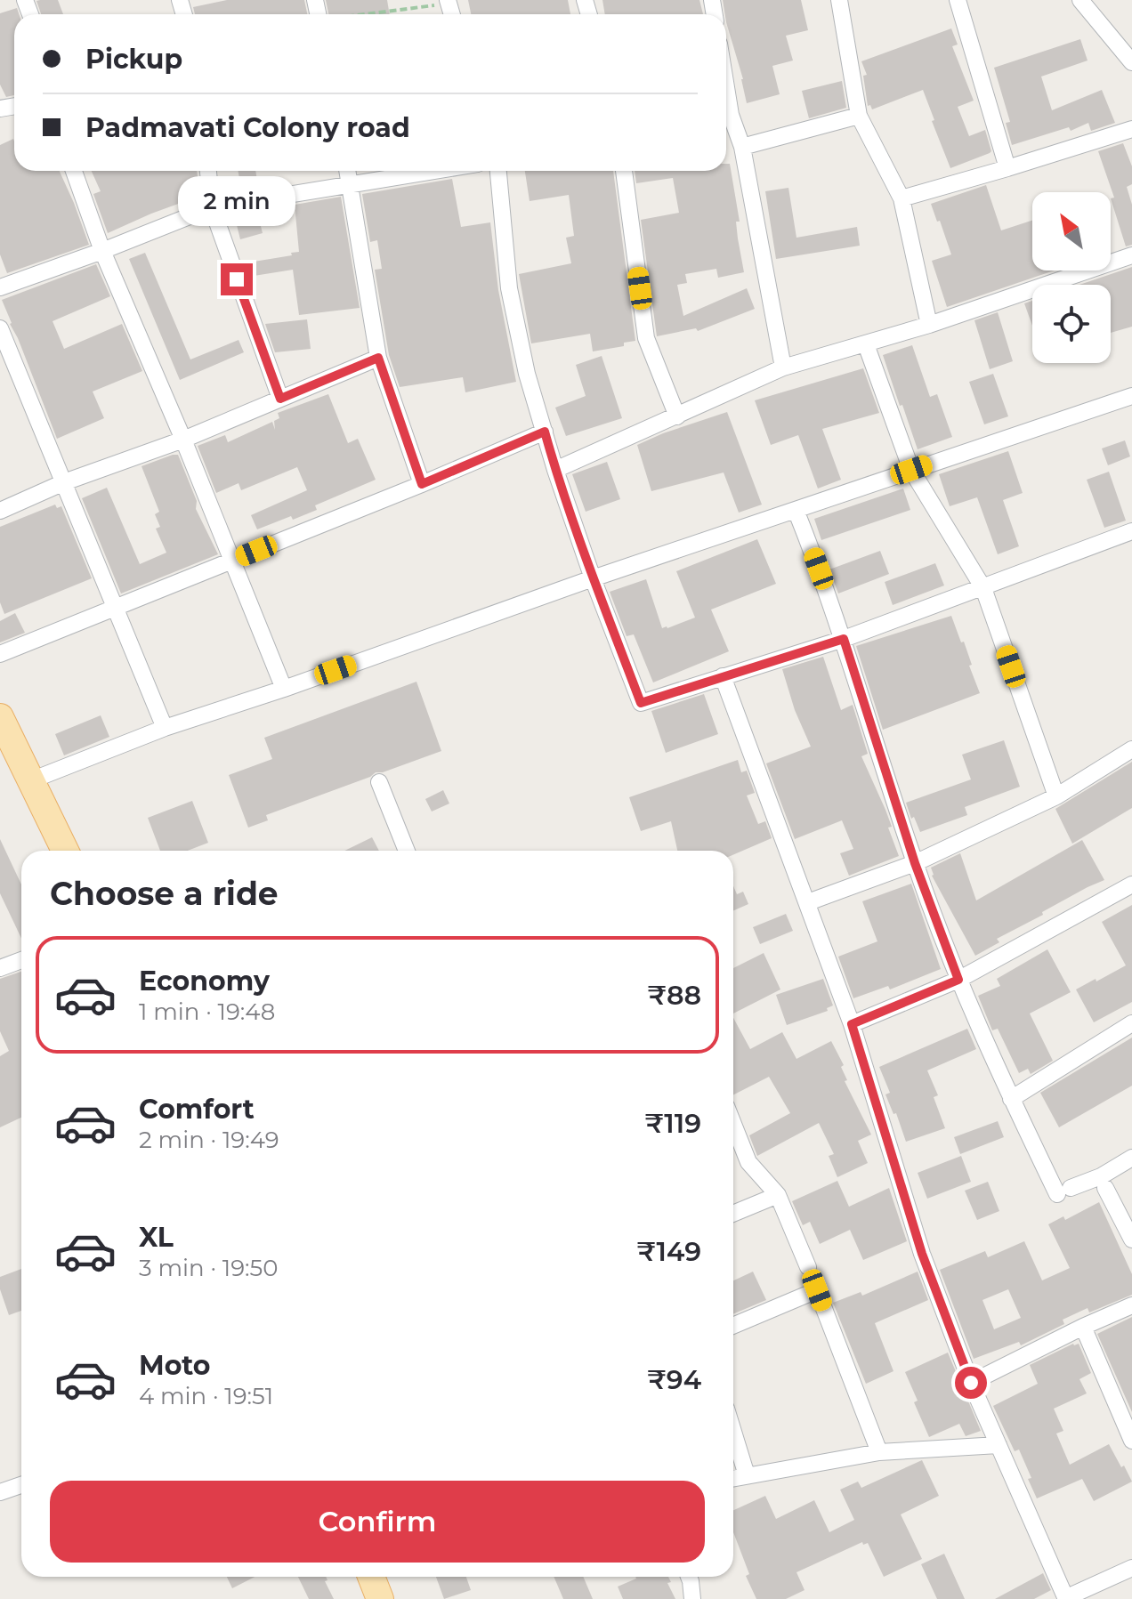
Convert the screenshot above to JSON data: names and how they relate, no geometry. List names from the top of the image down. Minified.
{"north":"top left","page":{"banner":["Pickup","Padmavati Colony road"],"bubble":"2 min","heading":"Choose a ride","list":[{"name":"Economy","note":"1 min · 19:48","value":"₹88"},{"name":"Comfort","note":"2 min · 19:49","value":"₹119"},{"name":"XL","note":"3 min · 19:50","value":"₹149"},{"name":"Moto","note":"4 min · 19:51","value":"₹94"}],"buttons":"Confirm"}}
